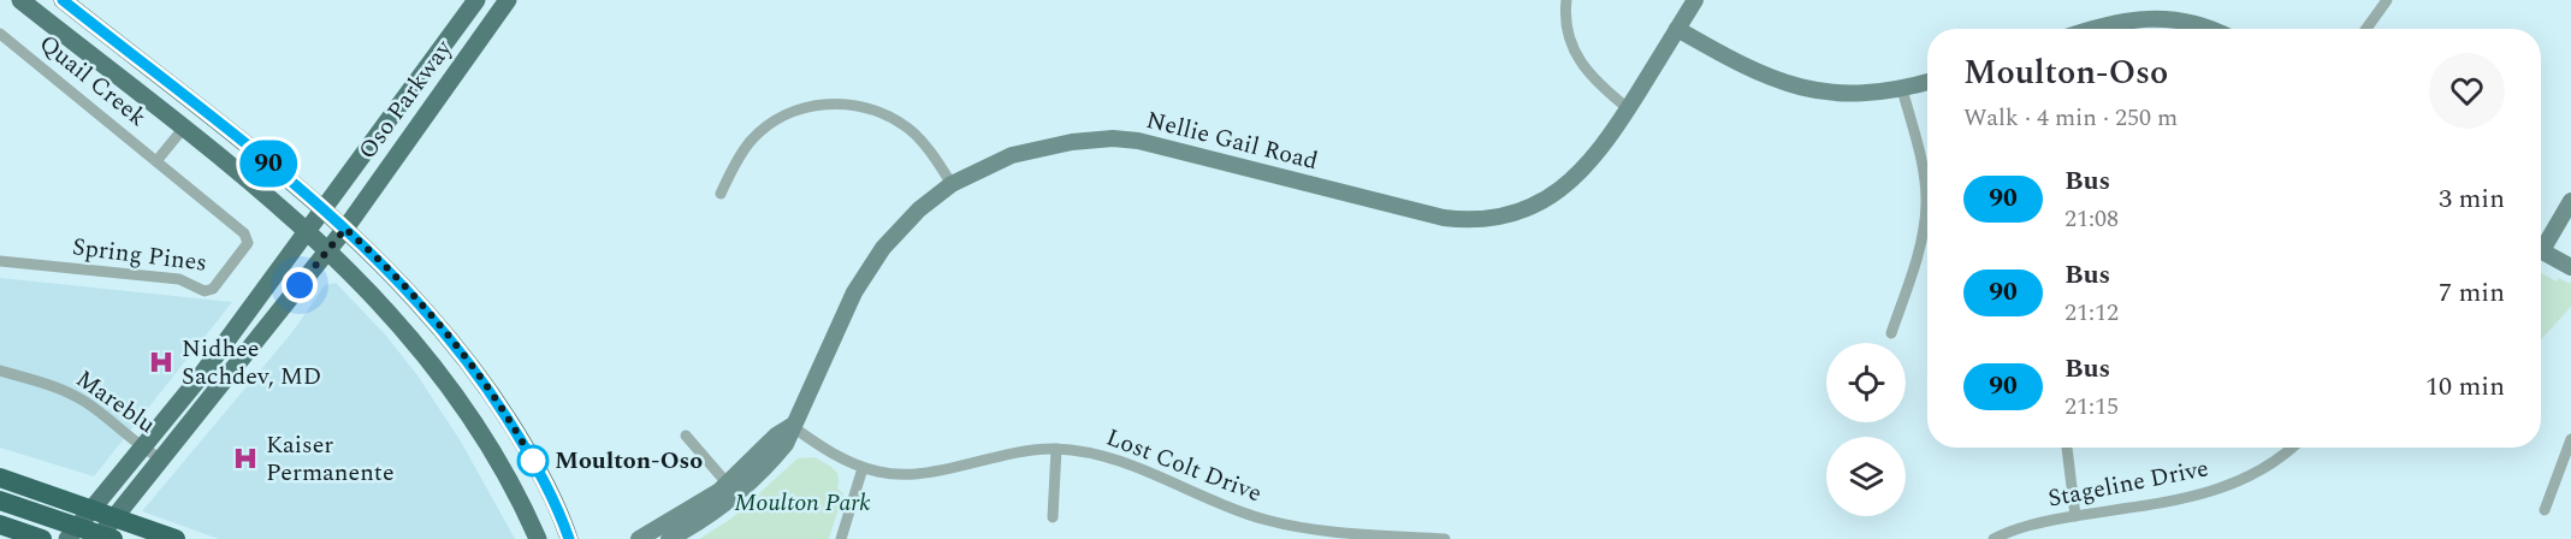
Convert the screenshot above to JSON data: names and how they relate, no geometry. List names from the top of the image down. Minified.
{"streets":{"main road":["Oso Parkway"],"street":["Quail Creek","Nellie Gail Road","Spring Pines","Mareblu","Lost Colt Drive","Stageline Drive"]},"crossings":[["Quail Creek","Spring Pines"],["Oso Parkway","Mareblu"],["Nellie Gail Road","Lost Colt Drive"]],"parks":["Moulton Park"],"places":{"hospital":["Nidhee Sachdev, MD","Kaiser Permanente"],"other":["Moulton-Oso"]},"lines":["bus line 90"],"page":{"on_map":"90","heading":["Moulton-Oso","Walk · 4 min · 250 m"],"list":[{"mark":"90","name":"Bus","note":"21:08","value":"3 min"},{"mark":"90","name":"Bus","note":"21:12","value":"7 min"},{"mark":"90","name":"Bus","note":"21:15","value":"10 min"}]}}
